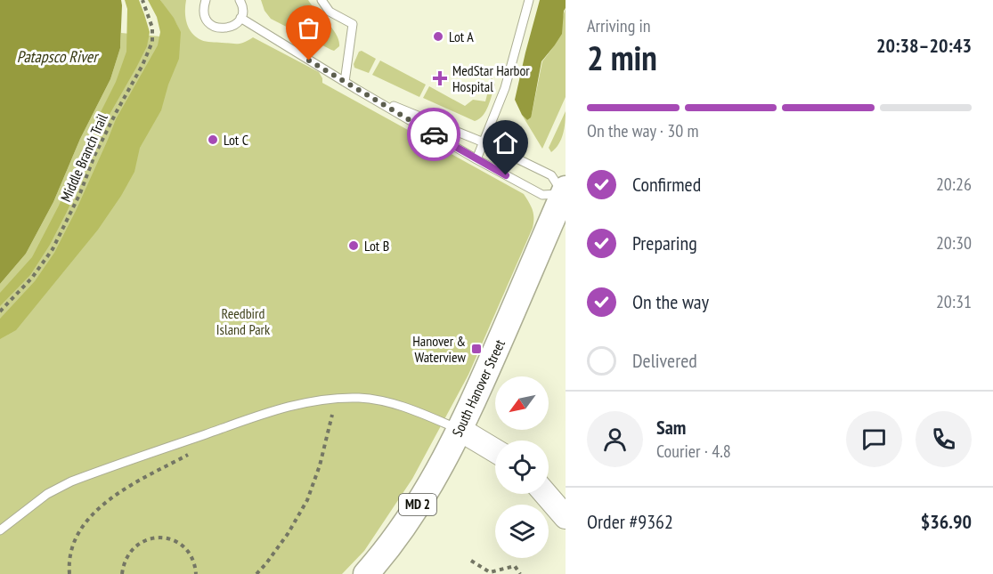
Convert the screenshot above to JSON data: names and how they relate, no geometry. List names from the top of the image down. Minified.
{"streets":{"main road":["South Hanover Street","MD 2"],"path":["Middle Branch Trail"]},"water":["Patapsco River"],"parks":["Reedbird Island Park"],"places":{"other":["Lot A","Lot C","Lot B"],"health":["MedStar Harbor Hospital"],"transit":["Hanover & Waterview"]},"north":"bottom left","page":{"heading":["2 min","Arriving in","20:38–20:43"],"panel":["Sam","Courier · 4.8","Order #9362","$36.90"],"bar":"On the way · 30 m","list":[["Confirmed","20:26"],["Preparing","20:30"],["On the way","20:31"],"Delivered"]}}
